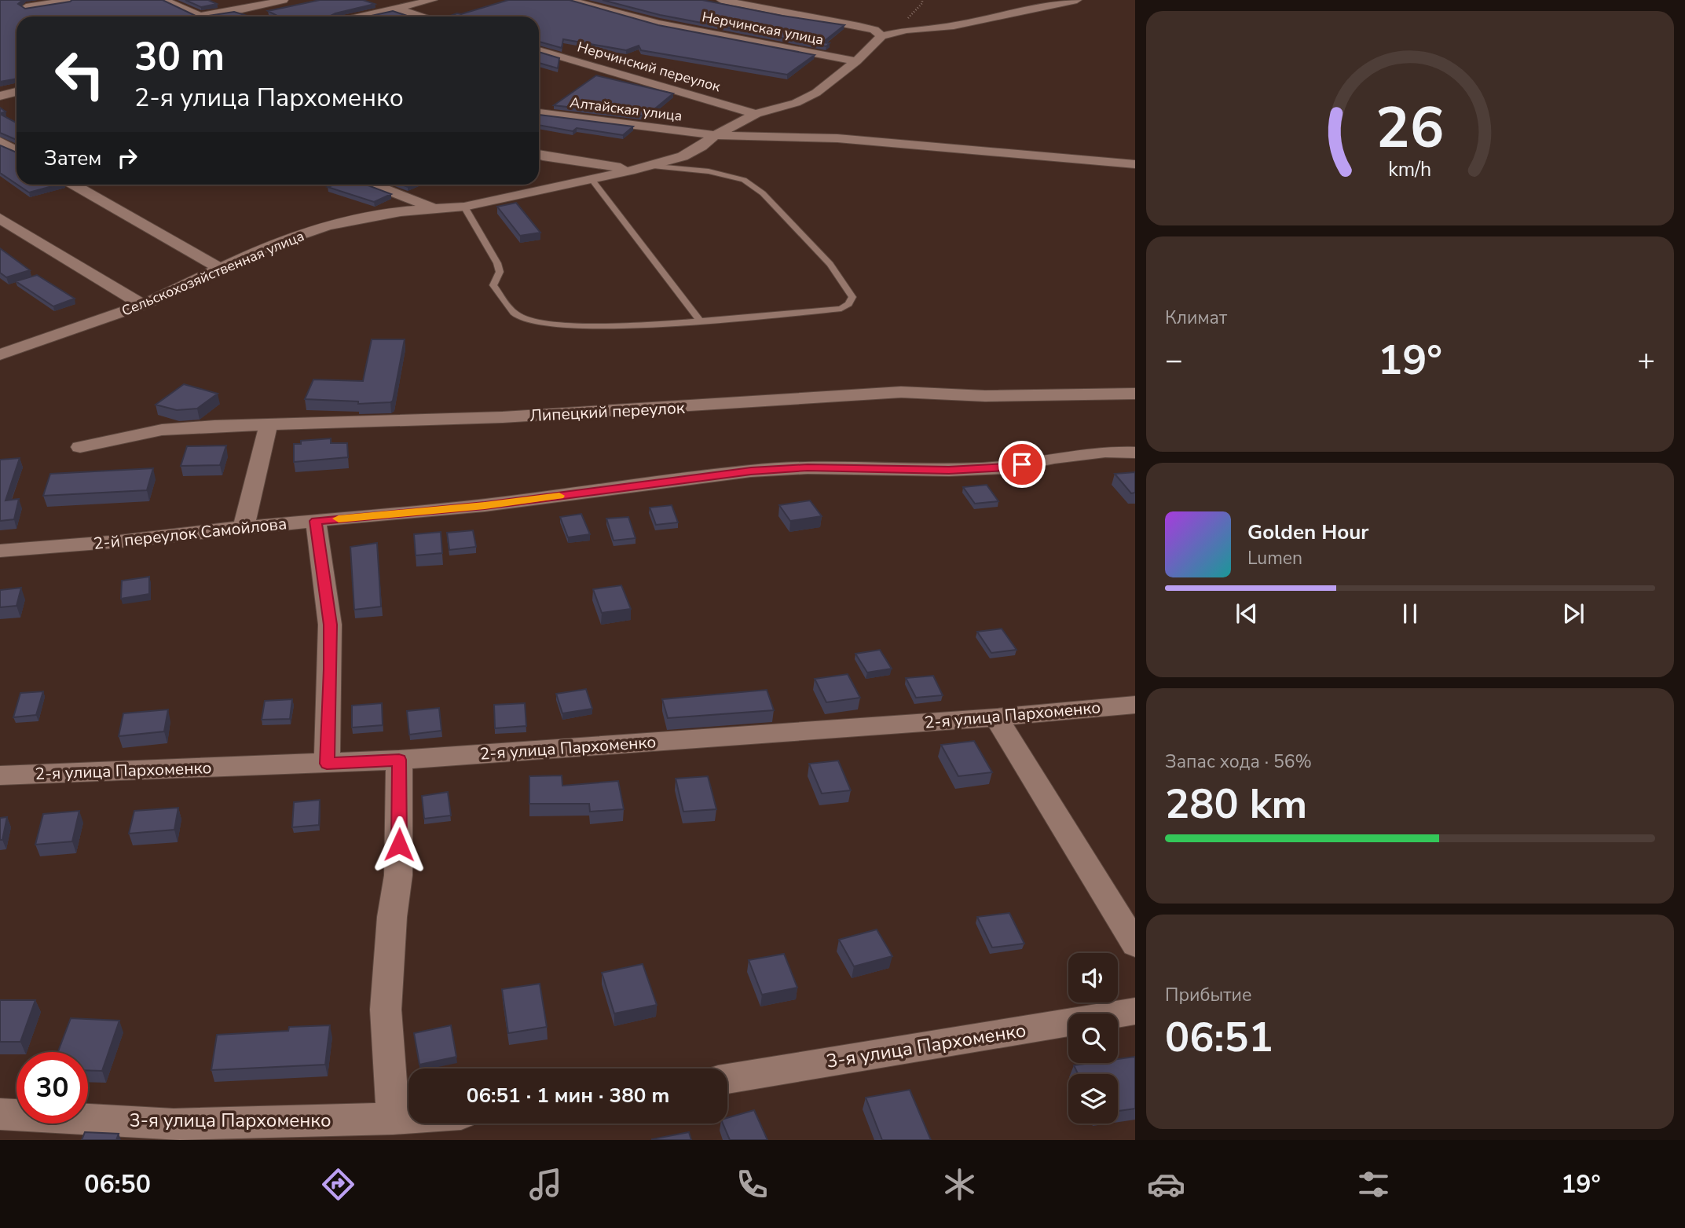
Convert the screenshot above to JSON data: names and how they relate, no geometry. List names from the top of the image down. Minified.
{"streets":{"street":["Нерчинская улица","Нерчинский переулок","Алтайская улица","Сельскохозяйственная улица","Липецкий переулок","2-й переулок Самойлова","2-я улица Пархоменко","3-я улица Пархоменко"]},"crossings":[["Нерчинская улица","Сельскохозяйственная улица"],["Нерчинский переулок","Сельскохозяйственная улица"],["Алтайская улица","Сельскохозяйственная улица"]],"page":{"turn":["30 m","2-я улица Пархоменко"],"then":"Затем","tile":["Климат",["Запас хода · 56%","280 km"],["Прибытие","06:51"]],"heat":["−","19°","+"],"song":["Golden Hour","Lumen"],"limit":"30","trip":"06:51 · 1 мин · 380 m","tabs":["06:50","19°"],"gauge":["26","km/h"]}}
